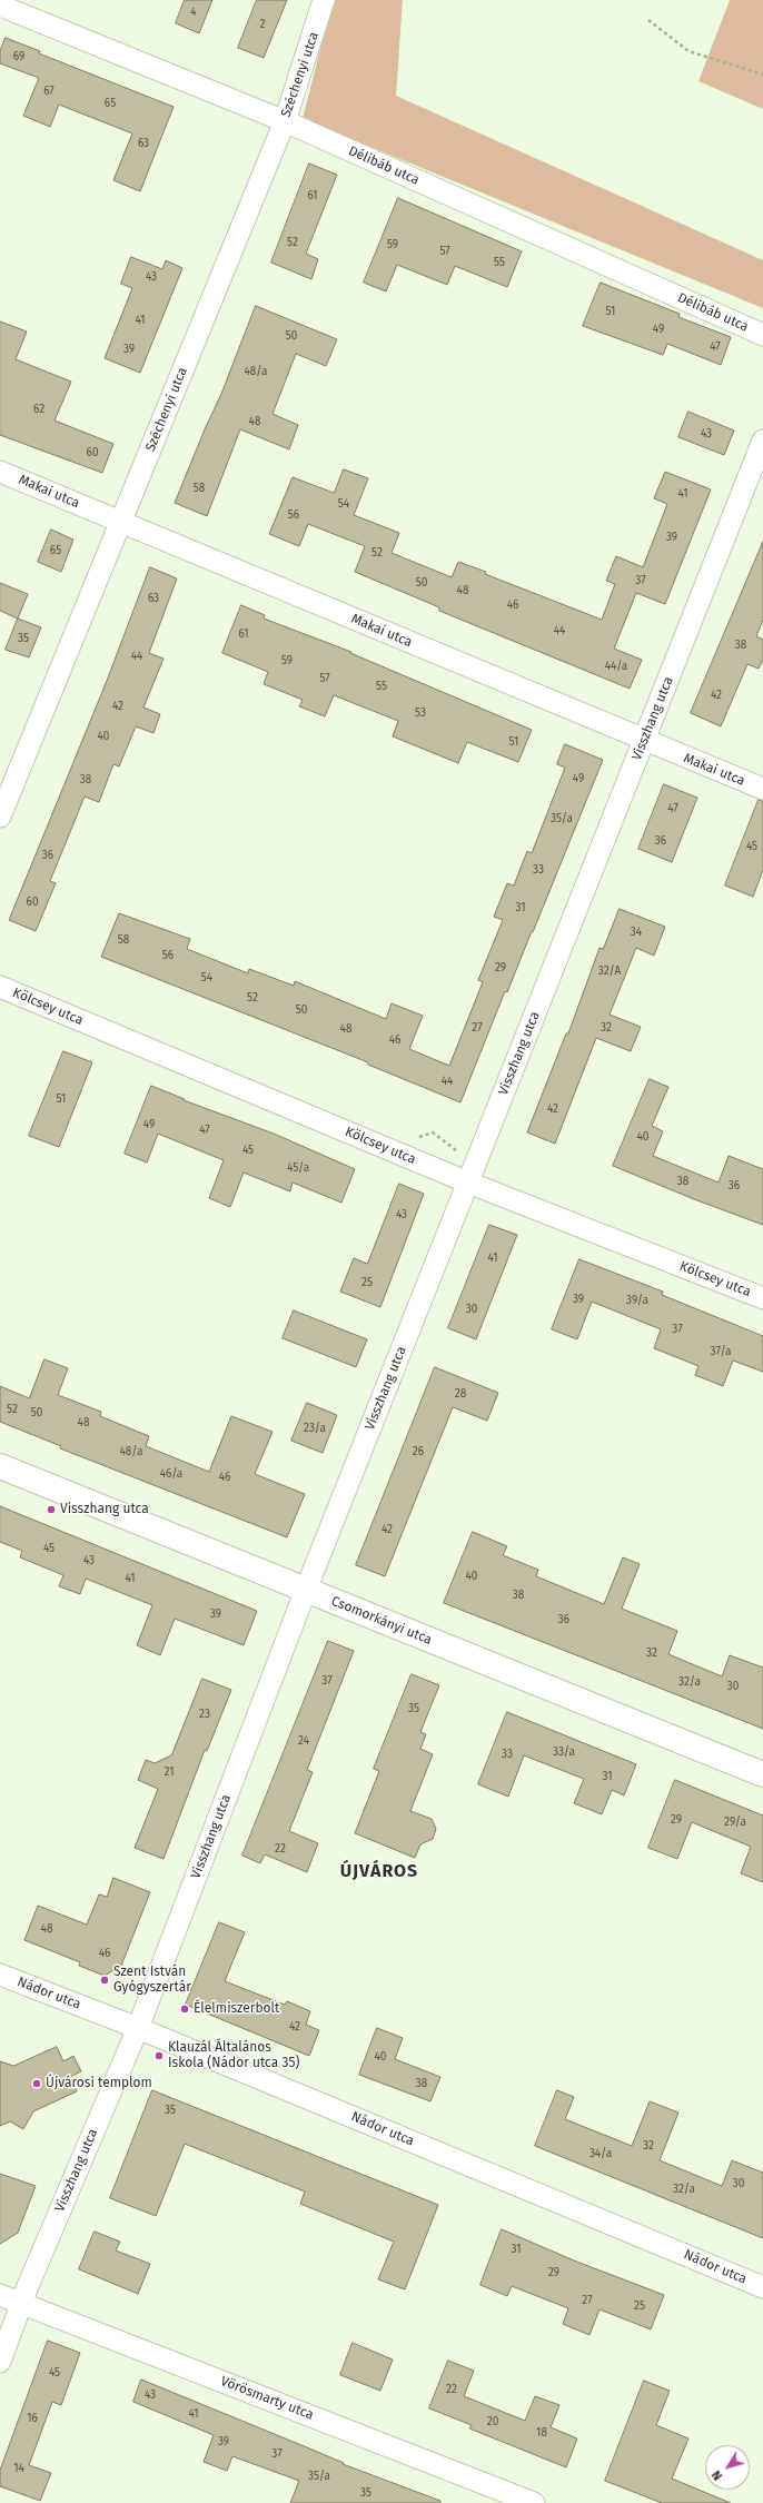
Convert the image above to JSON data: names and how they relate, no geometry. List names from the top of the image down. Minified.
{"streets":{"street":["Széchenyi utca","Délibáb utca","Makai utca","Visszhang utca","Kölcsey utca","Csomorkányi utca","Nádor utca","Vörösmarty utca"]},"crossings":[["Széchenyi utca","Délibáb utca"],["Széchenyi utca","Makai utca"],["Makai utca","Visszhang utca"],["Visszhang utca","Kölcsey utca"],["Visszhang utca","Csomorkányi utca"],["Visszhang utca","Nádor utca"],["Visszhang utca","Vörösmarty utca"]],"districts":["ÚJVÁROS"],"places":["Visszhang utca","Szent István Gyógyszertár","Élelmiszerbolt","Klauzál Általános Iskola (Nádor utca 35)","Újvárosi templom"],"house_numbers":["4","2","69","67","65","63","61","52","59","57","55","43","51","41","49","50","47","39","48/a","62","48","43","60","58","41","54","56","39","65","52","37","50","48","63","46","44","61","35","38","44","59","44/a","57","55","42","42","53","40","51","49","38","47","35/a","36","45","36","33","60","31","34","58","56","29","32/A","54","52","50","27","32","48","46","44","51","42","49","47","40","45","45/a","38","36","43","41","25","39","39/a","30","37","37/a","28","52","50","48","23/a","48/a","26","46/a","46","42","45","43","40","41","38","39","36","32","37","32/a","30","35","23","24","33/a","33","21","31","29","29/a","22","48","46","42","40","38","35","32","34/a","30","32/a","31","29","27","25","45","22","43","41","16","20","18","39","37","14","35/a","35"],"north":"bottom left"}
